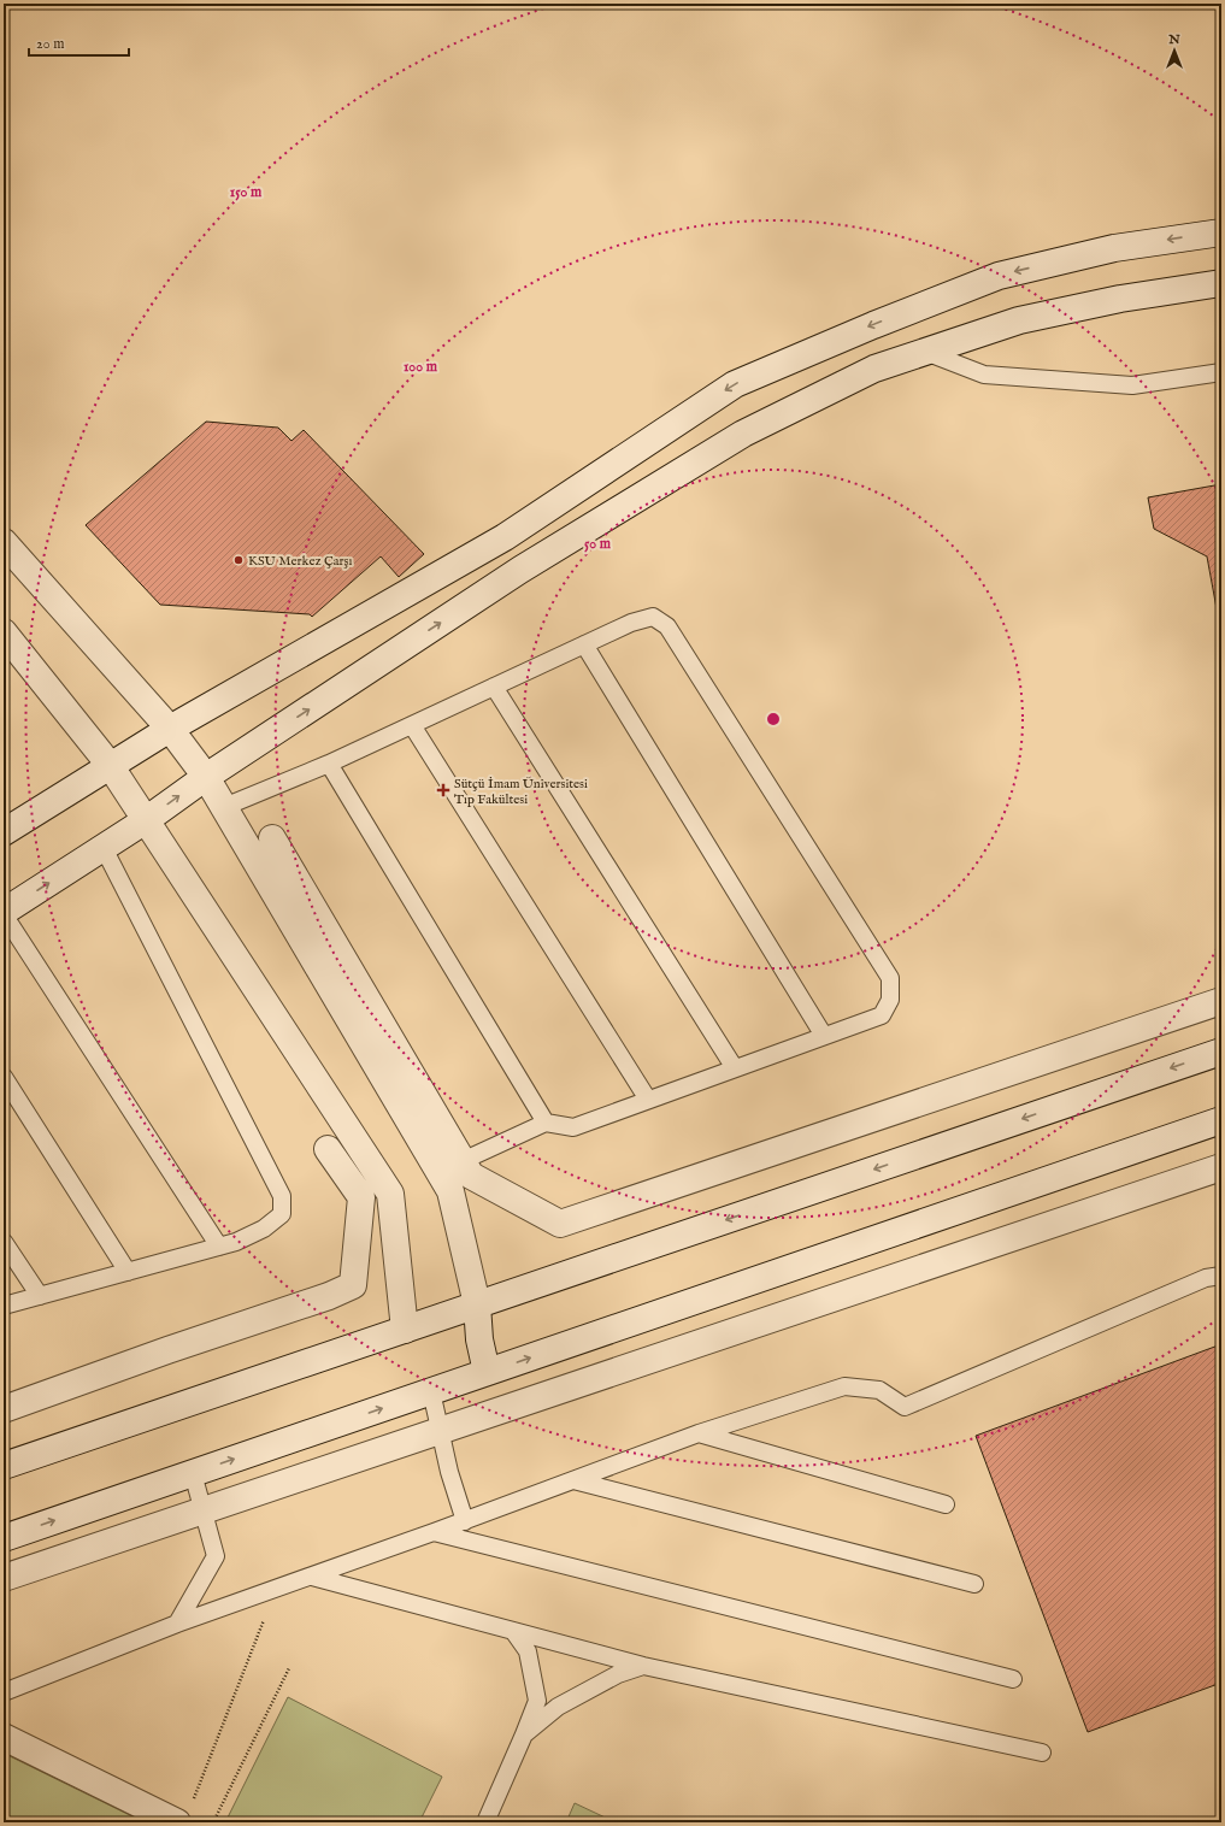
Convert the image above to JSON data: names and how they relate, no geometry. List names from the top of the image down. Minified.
{"places":{"other":["KSU Merkez Çarşı"],"health":["Sütçü İmam Üniversitesi Tıp Fakültesi"]},"scale_bar":"20 m","north":"top","rings":["150 m","100 m","50 m"]}
